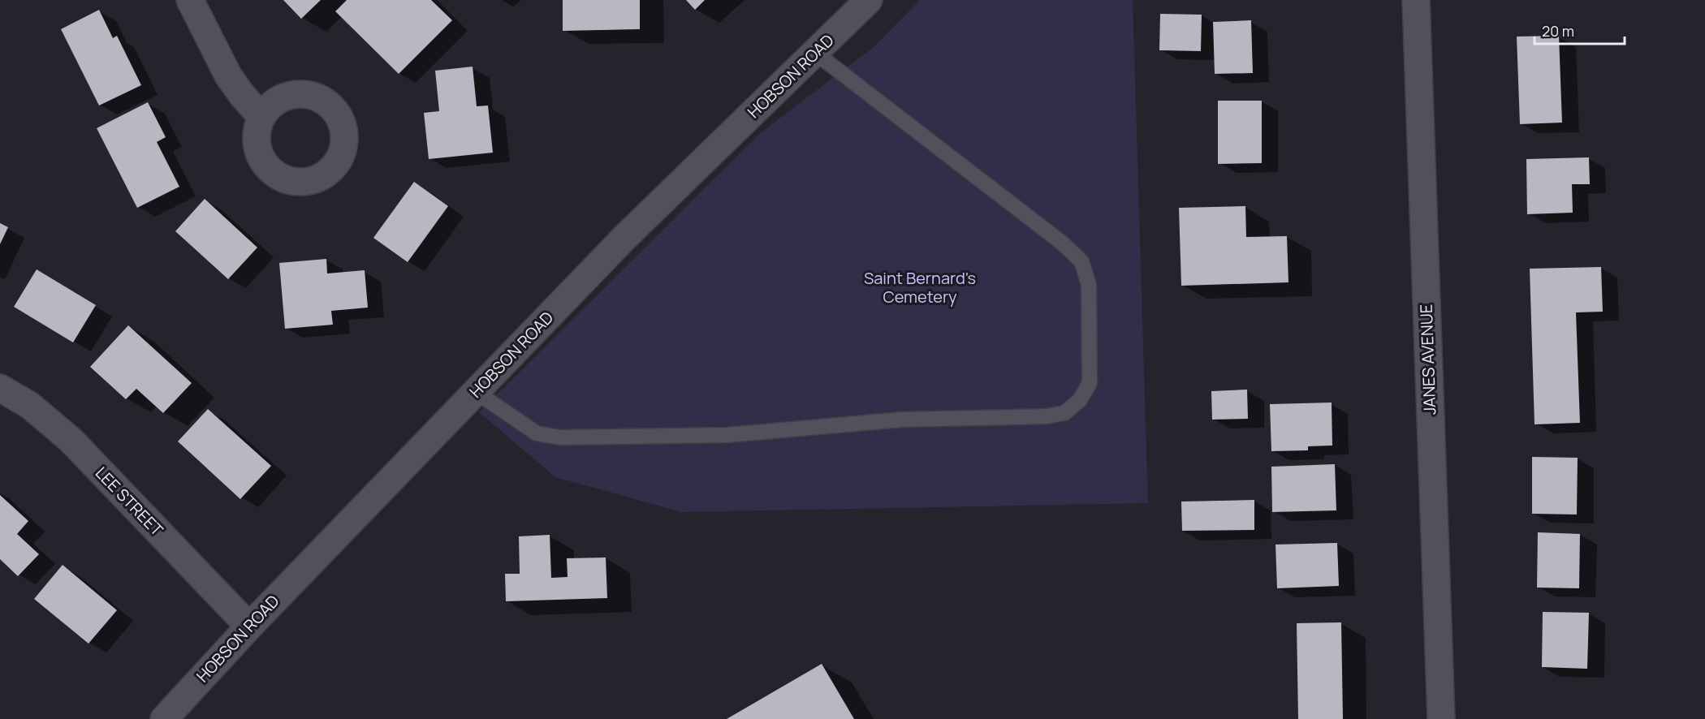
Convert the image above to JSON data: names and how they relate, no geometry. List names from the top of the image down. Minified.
{"streets":{"street":["HOBSON ROAD","JANES AVENUE","LEE STREET"]},"crossings":[["HOBSON ROAD","LEE STREET"]],"parks":["Saint Bernard's Cemetery"],"scale_bar":"20 m"}
